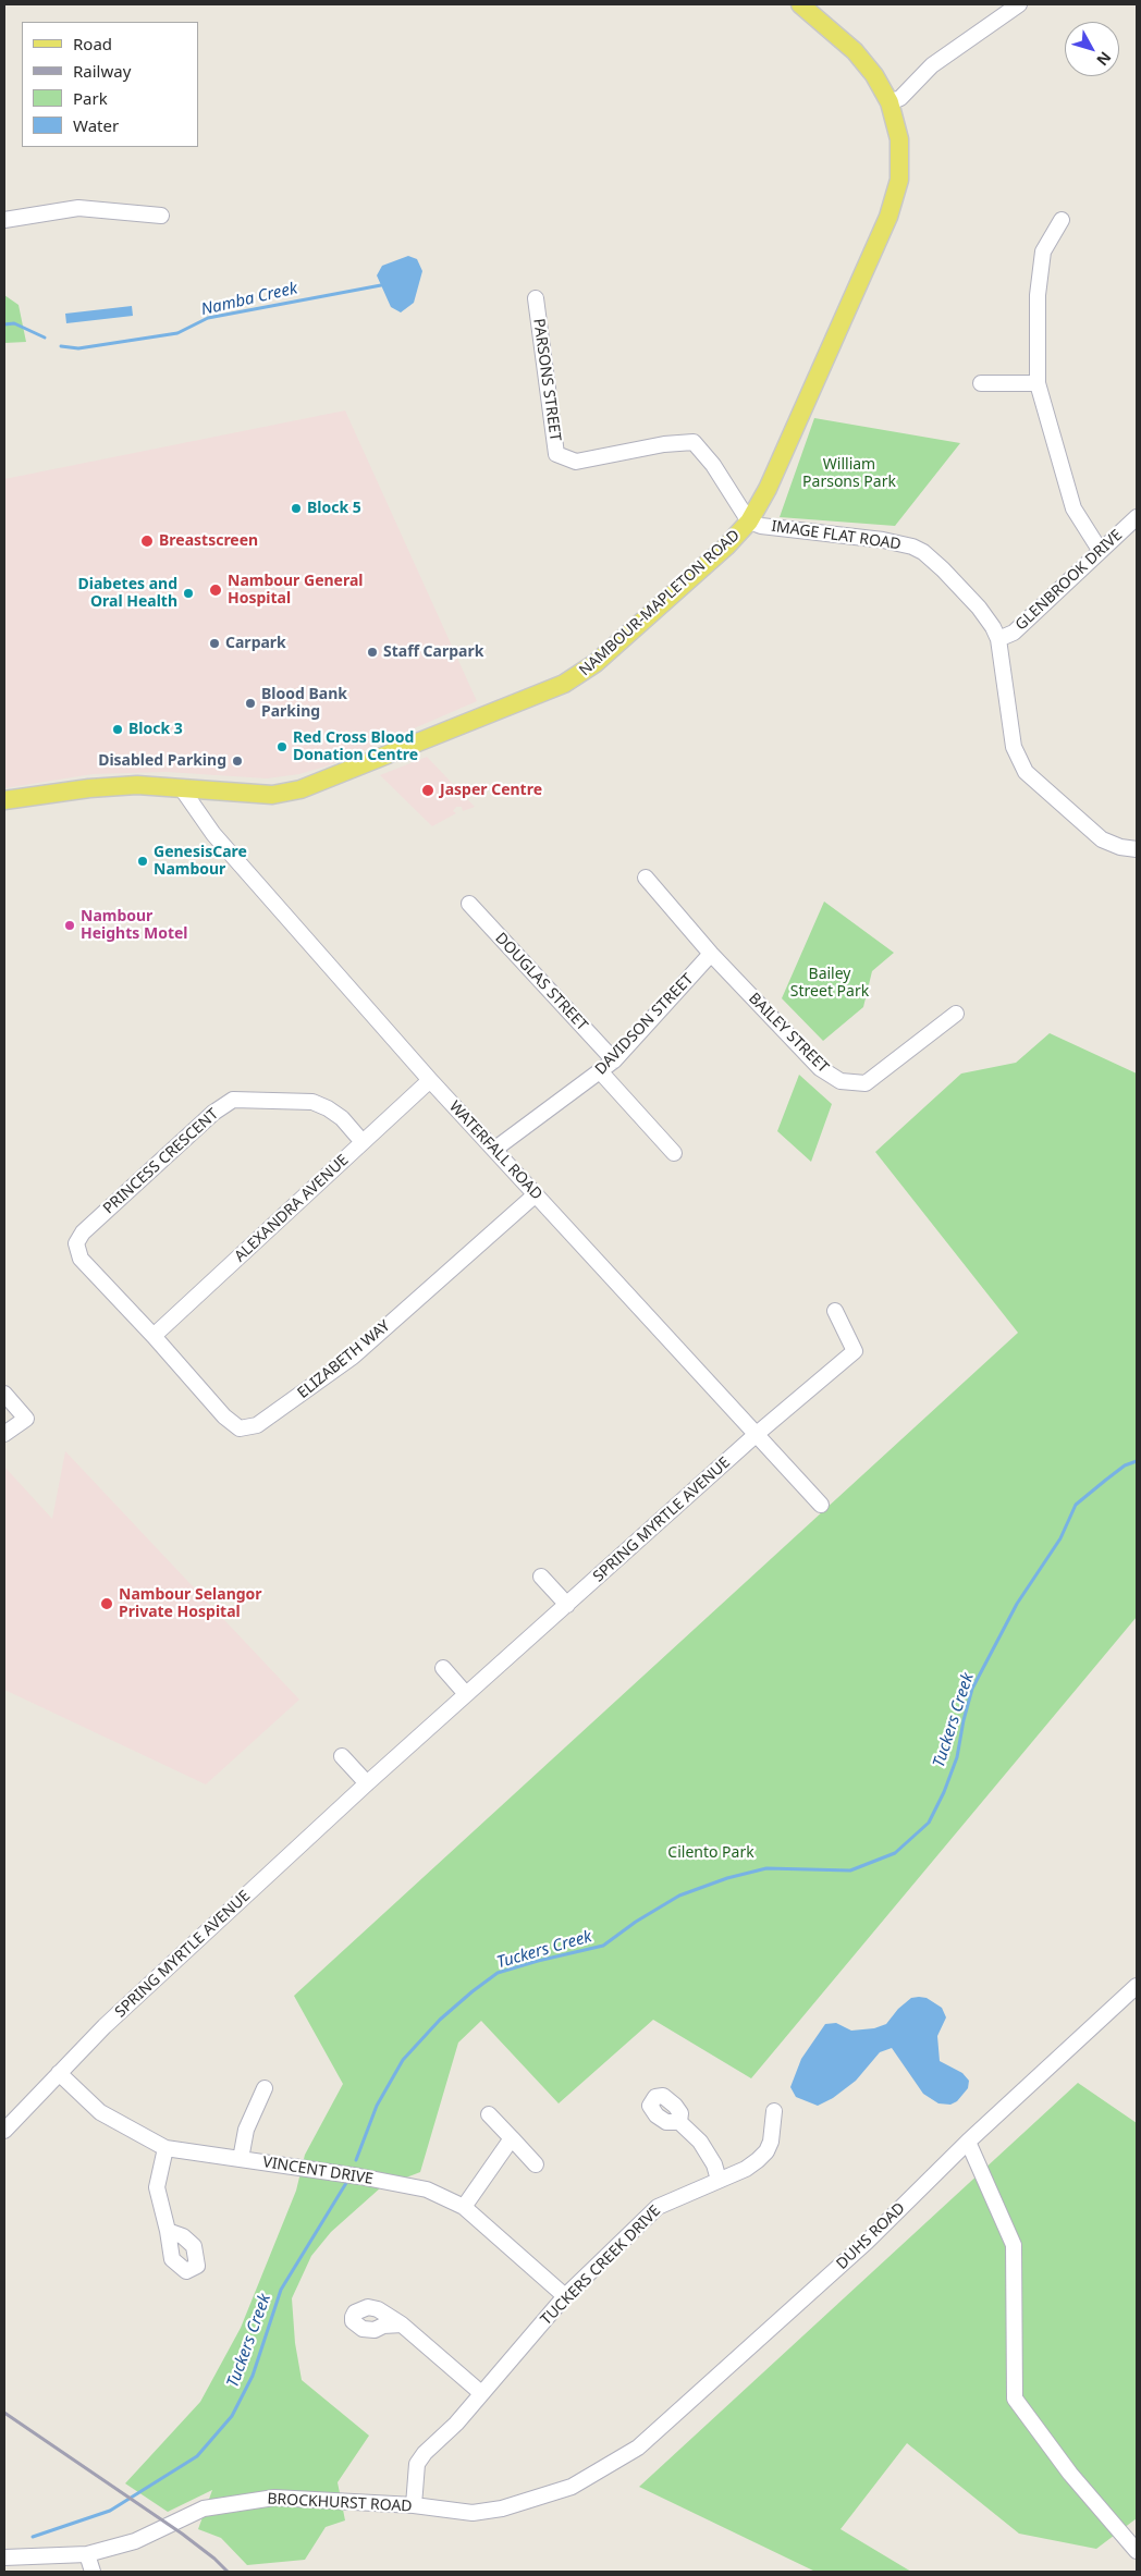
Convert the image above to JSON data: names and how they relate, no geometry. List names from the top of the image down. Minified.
{"streets":{"main road":["NAMBOUR-MAPLETON ROAD"],"street":["PARSONS STREET","IMAGE FLAT ROAD","GLENBROOK DRIVE","DOUGLAS STREET","DAVIDSON STREET","BAILEY STREET","WATERFALL ROAD","PRINCESS CRESCENT","ALEXANDRA AVENUE","ELIZABETH WAY","SPRING MYRTLE AVENUE","VINCENT DRIVE","DUHS ROAD","TUCKERS CREEK DRIVE","BROCKHURST ROAD"]},"crossings":[["PARSONS STREET","IMAGE FLAT ROAD"],["PARSONS STREET","NAMBOUR-MAPLETON ROAD"],["IMAGE FLAT ROAD","GLENBROOK DRIVE"],["IMAGE FLAT ROAD","NAMBOUR-MAPLETON ROAD"],["NAMBOUR-MAPLETON ROAD","WATERFALL ROAD"],["DOUGLAS STREET","DAVIDSON STREET"],["DAVIDSON STREET","BAILEY STREET"],["DAVIDSON STREET","WATERFALL ROAD"],["WATERFALL ROAD","ALEXANDRA AVENUE"],["WATERFALL ROAD","ELIZABETH WAY"],["WATERFALL ROAD","SPRING MYRTLE AVENUE"],["PRINCESS CRESCENT","ALEXANDRA AVENUE"],["PRINCESS CRESCENT","ELIZABETH WAY"],["ALEXANDRA AVENUE","ELIZABETH WAY"],["SPRING MYRTLE AVENUE","VINCENT DRIVE"],["VINCENT DRIVE","TUCKERS CREEK DRIVE"],["DUHS ROAD","BROCKHURST ROAD"],["TUCKERS CREEK DRIVE","BROCKHURST ROAD"]],"water":["Namba Creek","Tuckers Creek"],"parks":["William Parsons Park","Bailey Street Park","Cilento Park"],"places":["Block 5","Breastscreen","Nambour General Hospital","Diabetes and Oral Health","Carpark","Staff Carpark","Blood Bank Parking","Block 3","Red Cross Blood Donation Centre","Disabled Parking","Jasper Centre","GenesisCare Nambour","Nambour Heights Motel","Nambour Selangor Private Hospital"],"legend":["Road","Railway","Park","Water"],"north":"bottom right"}
